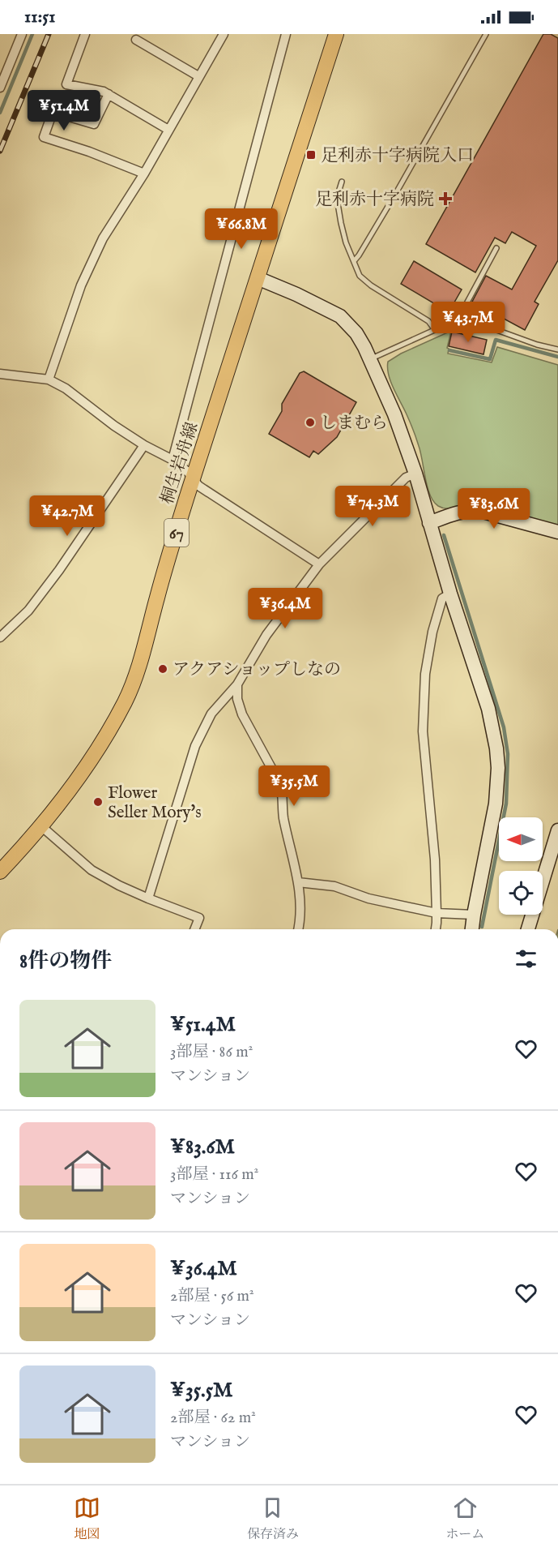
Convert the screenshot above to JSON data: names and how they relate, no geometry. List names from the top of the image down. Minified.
{"streets":{"main road":["桐生岩舟線","67"]},"places":{"transit":["足利赤十字病院入口"],"health":["足利赤十字病院"],"other":["しまむら","アクアショップしなの","Flower Seller Mory's"]},"north":"left","page":{"status":"11:51","price":["¥51.4M","¥66.8M","¥43.7M","¥74.3M","¥83.6M","¥42.7M","¥36.4M","¥35.5M"],"heading":"8件の物件","list":[{"name":"¥51.4M","note":"3部屋 · 86 m² · マンション"},{"name":"¥83.6M","note":"3部屋 · 116 m² · マンション"},{"name":"¥36.4M","note":"2部屋 · 56 m² · マンション"},{"name":"¥35.5M","note":"2部屋 · 62 m² · マンション"}],"tabs":["地図","保存済み","ホーム"]}}
